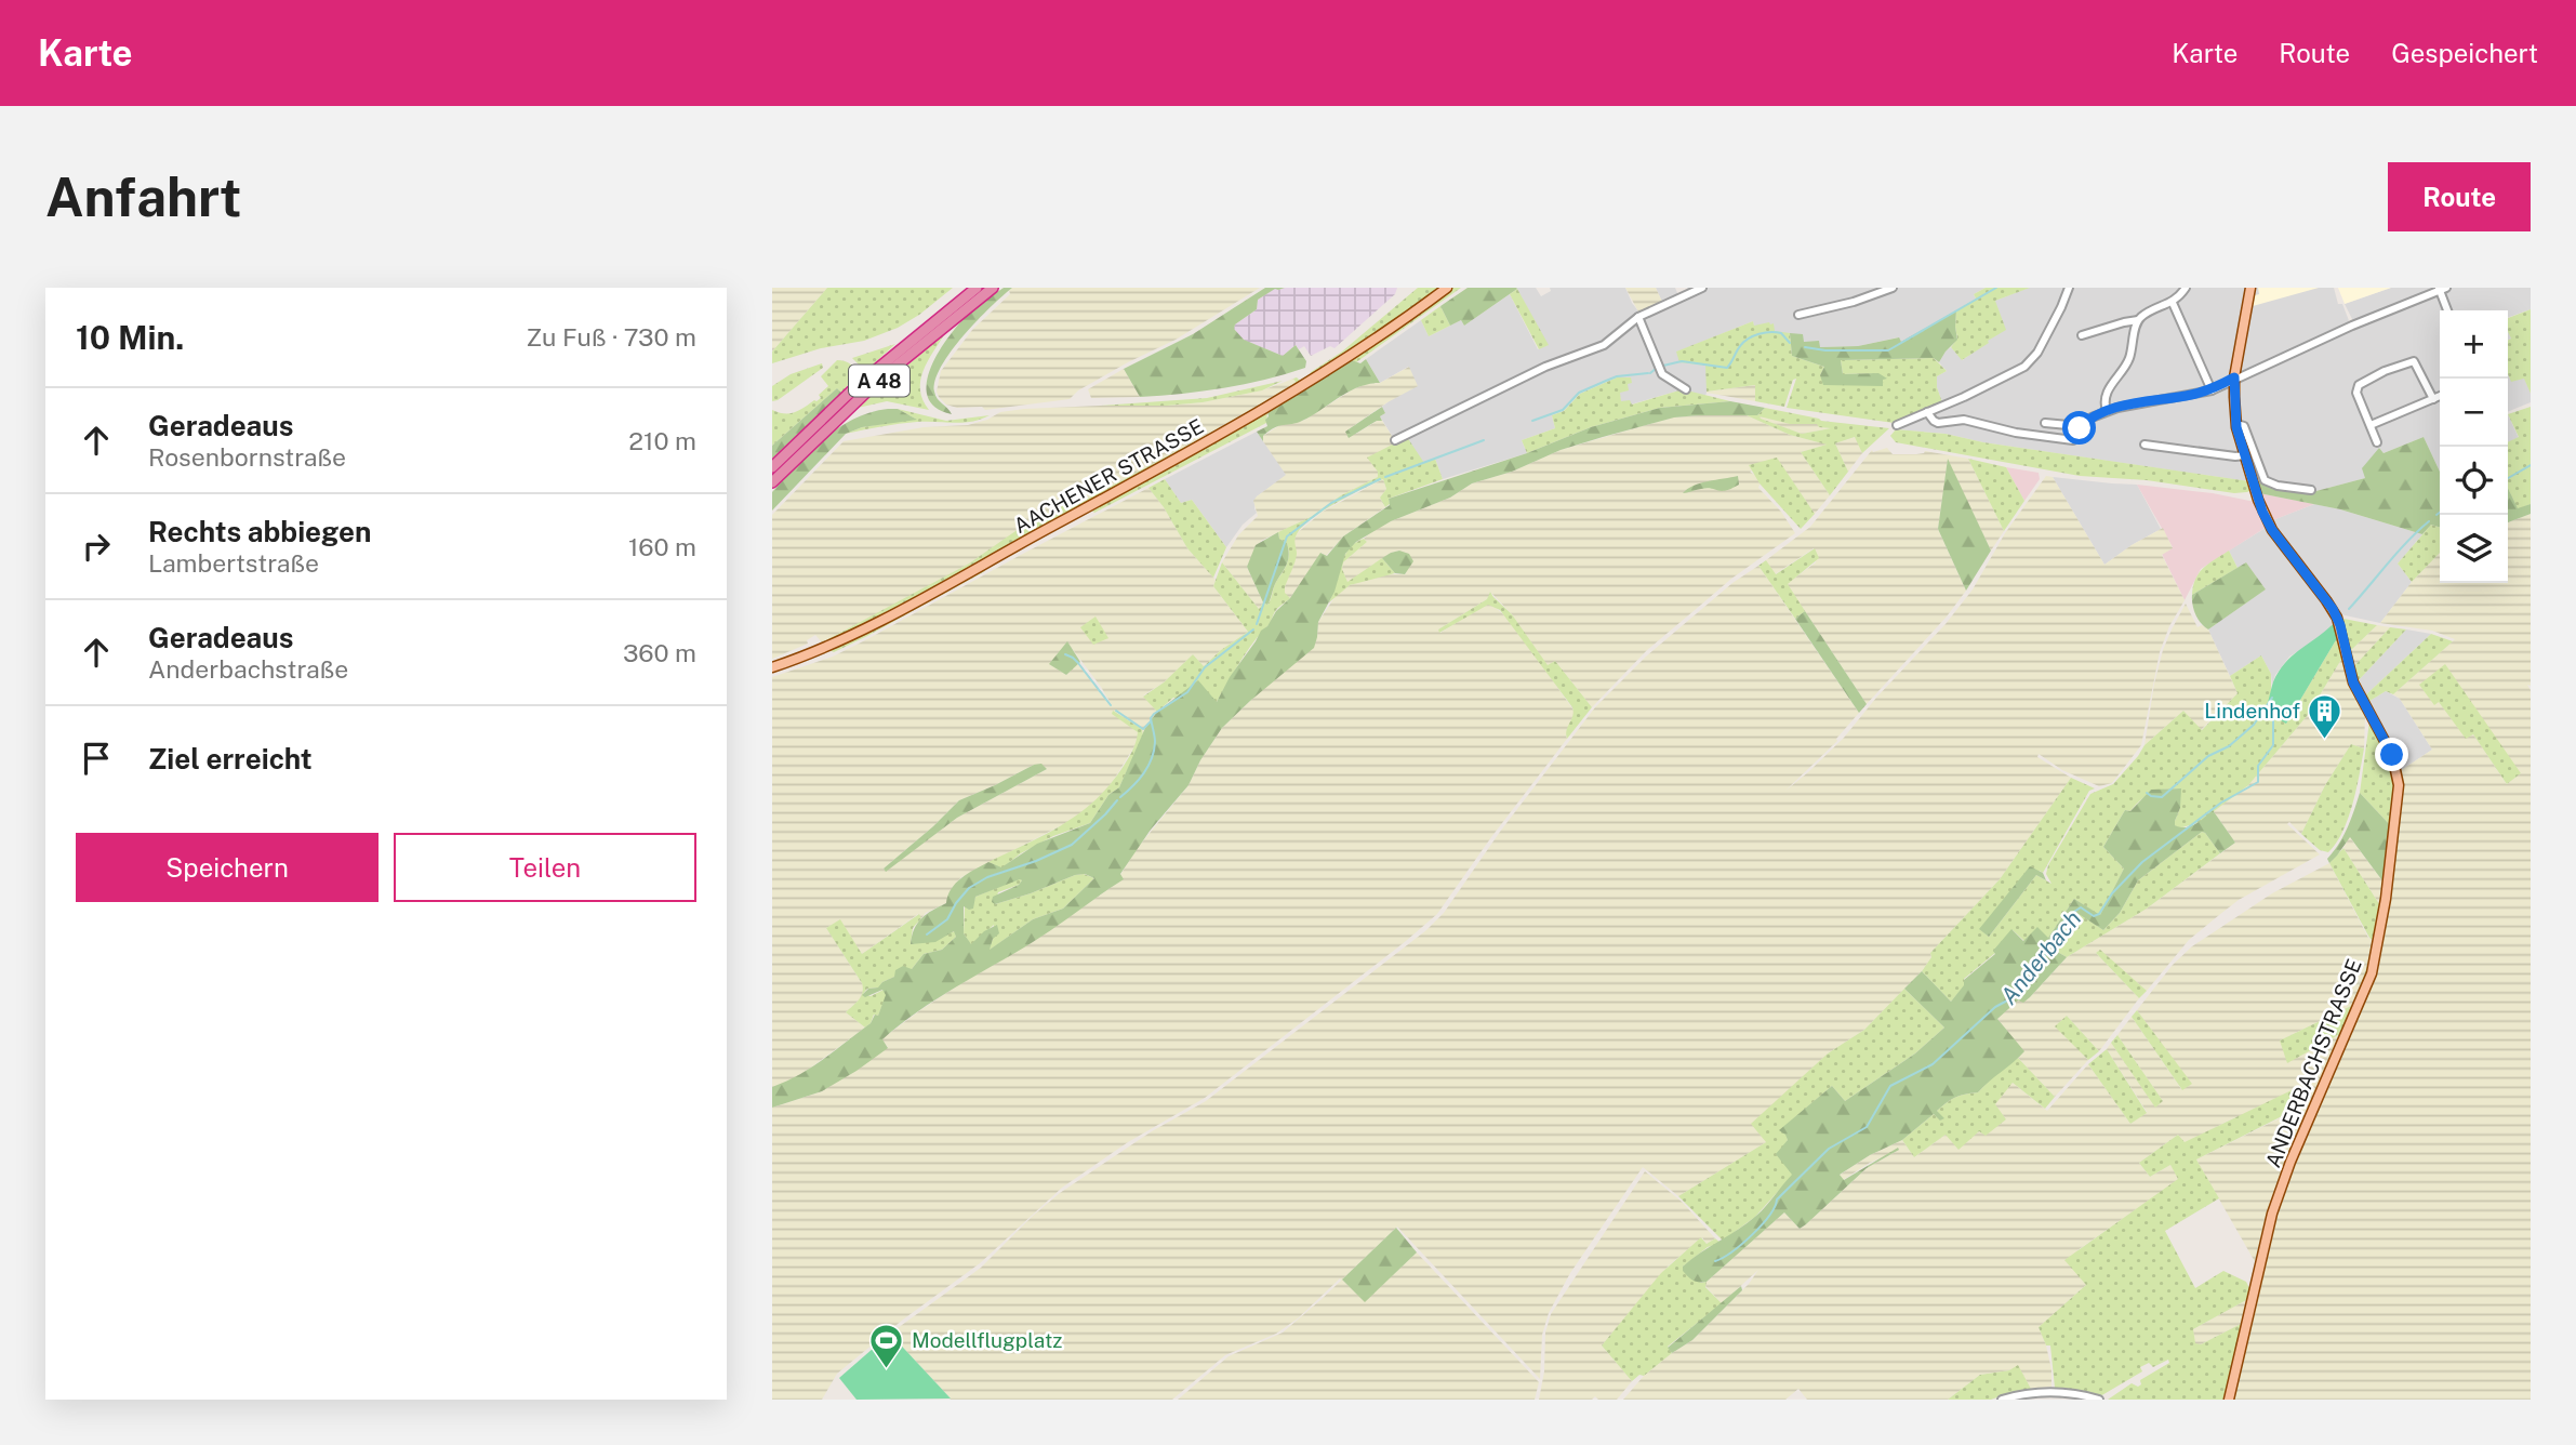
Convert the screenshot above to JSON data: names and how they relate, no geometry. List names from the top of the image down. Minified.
{"streets":{"highway":["A 48"],"main road":["AACHENER STRASSE","ANDERBACHSTRASSE"]},"water":["Anderbach"],"places":{"building":["Lindenhof"],"sports":["Modellflugplatz"]},"page":{"header":"Karte","nav":["Karte","Route","Gespeichert"],"buttons":["Route",["Speichern","Teilen"]],"title":"Anfahrt","heading":["10 Min.","Zu Fuß · 730 m"],"map_buttons":["+","−"],"list":[["Geradeaus","Rosenbornstraße","210 m"],["Rechts abbiegen","Lambertstraße","160 m"],["Geradeaus","Anderbachstraße","360 m"],"Ziel erreicht"]}}
